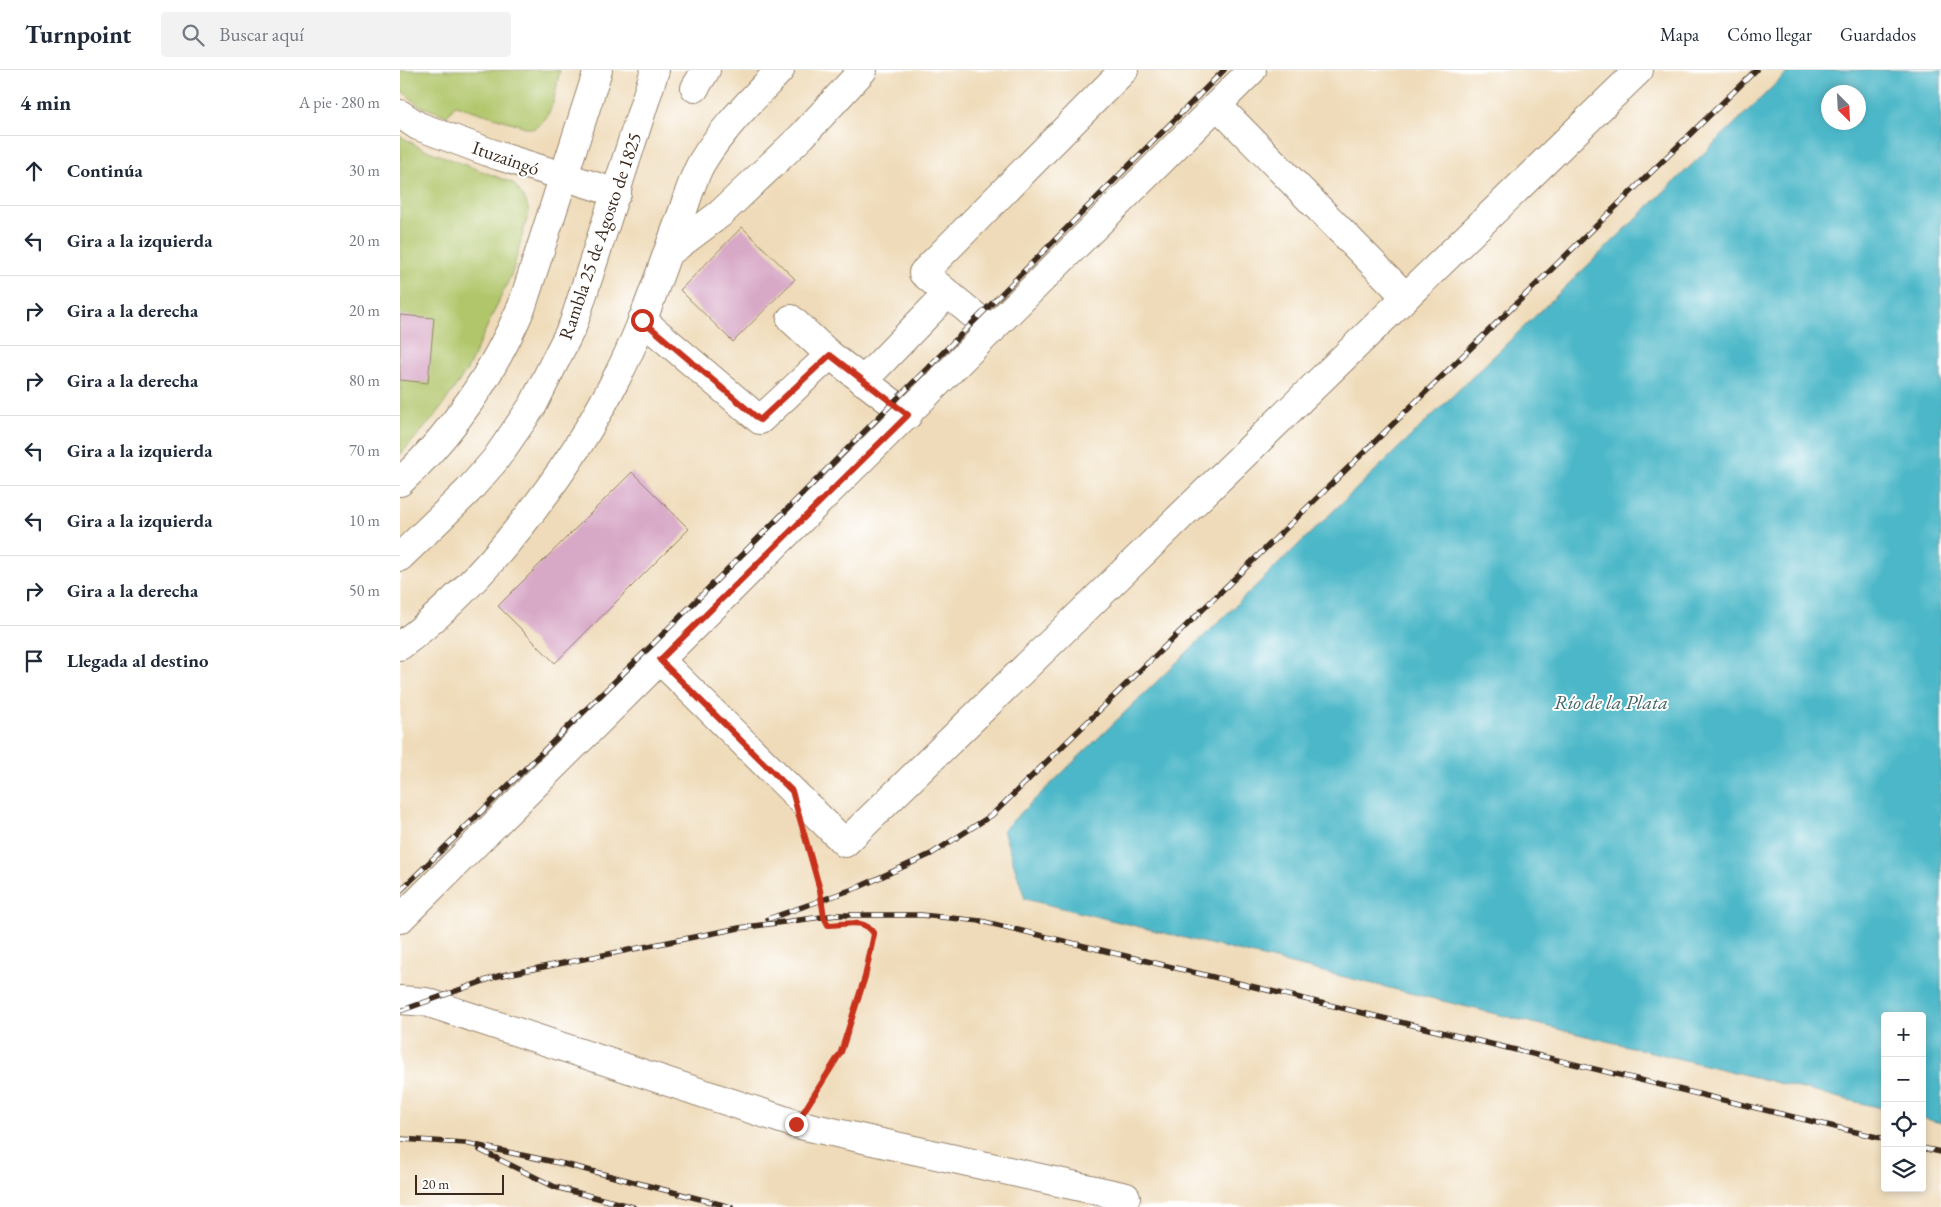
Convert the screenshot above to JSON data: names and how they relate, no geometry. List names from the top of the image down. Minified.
{"streets":{"main road":["Ituzaingó","Rambla 25 de Agosto de 1825"]},"crossings":[["Ituzaingó","Rambla 25 de Agosto de 1825"]],"water":["Río de la Plata"],"scale_bar":"20 m","north":"bottom right","page":{"header":"Turnpoint","search":"Buscar aquí","nav":["Mapa","Cómo llegar","Guardados"],"heading":["4 min","A pie · 280 m"],"list":[["Continúa","30 m"],["Gira a la izquierda","20 m"],["Gira a la derecha","20 m"],["Gira a la derecha","80 m"],["Gira a la izquierda","70 m"],["Gira a la izquierda","10 m"],["Gira a la derecha","50 m"],"Llegada al destino"],"map_buttons":["+","−"],"scale":"20 m"}}
